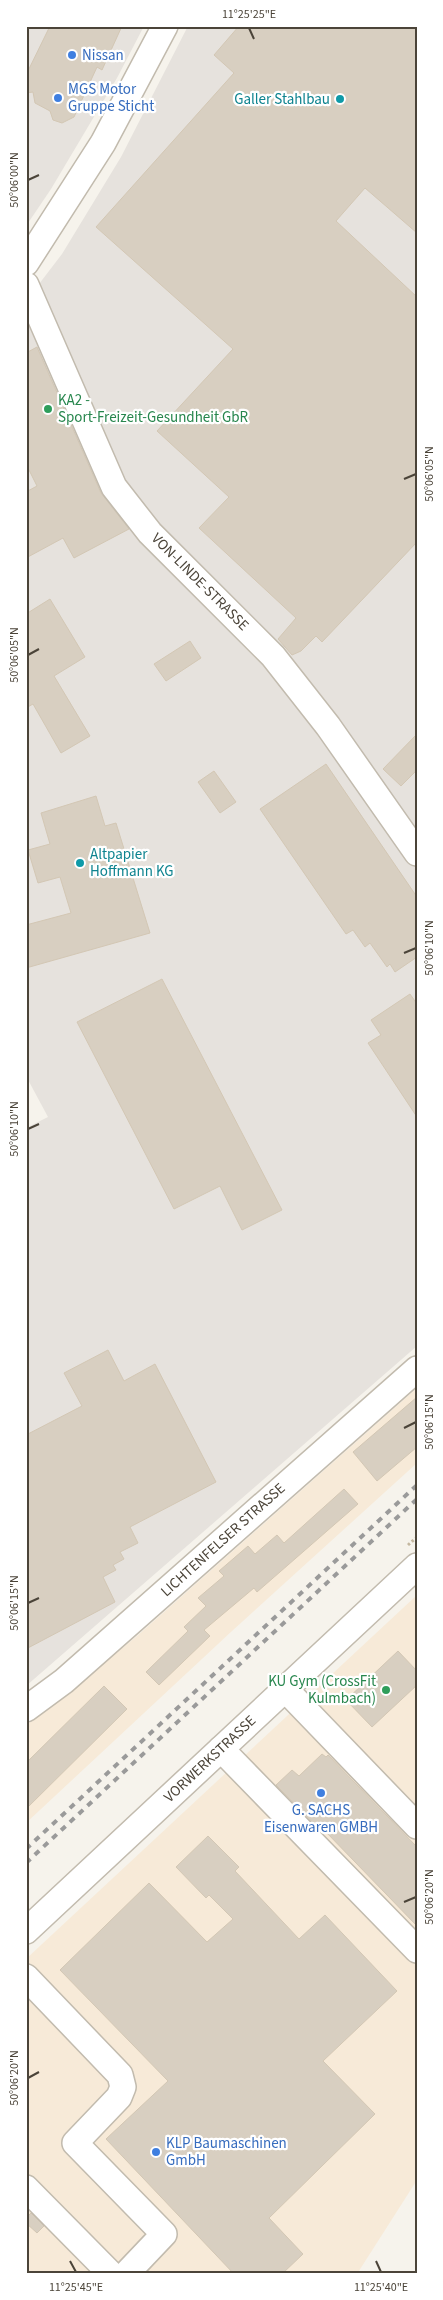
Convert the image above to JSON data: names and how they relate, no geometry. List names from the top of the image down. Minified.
{"streets":{"street":["VON-LINDE-STRASSE","LICHTENFELSER STRASSE","VORWERKSTRASSE"]},"places":["Nissan","MGS Motor Gruppe Sticht","Galler Stahlbau","KA2 - Sport-Freizeit-Gesundheit GbR","Altpapier Hoffmann KG","KU Gym (CrossFit Kulmbach)","G. SACHS Eisenwaren GMBH","KLP Baumaschinen GmbH"],"coordinates":["11°25'25\"E","50°06'00\"N","50°06'05\"N","50°06'10\"N","50°06'15\"N","50°06'20\"N","11°25'45\"E","11°25'40\"E"]}
